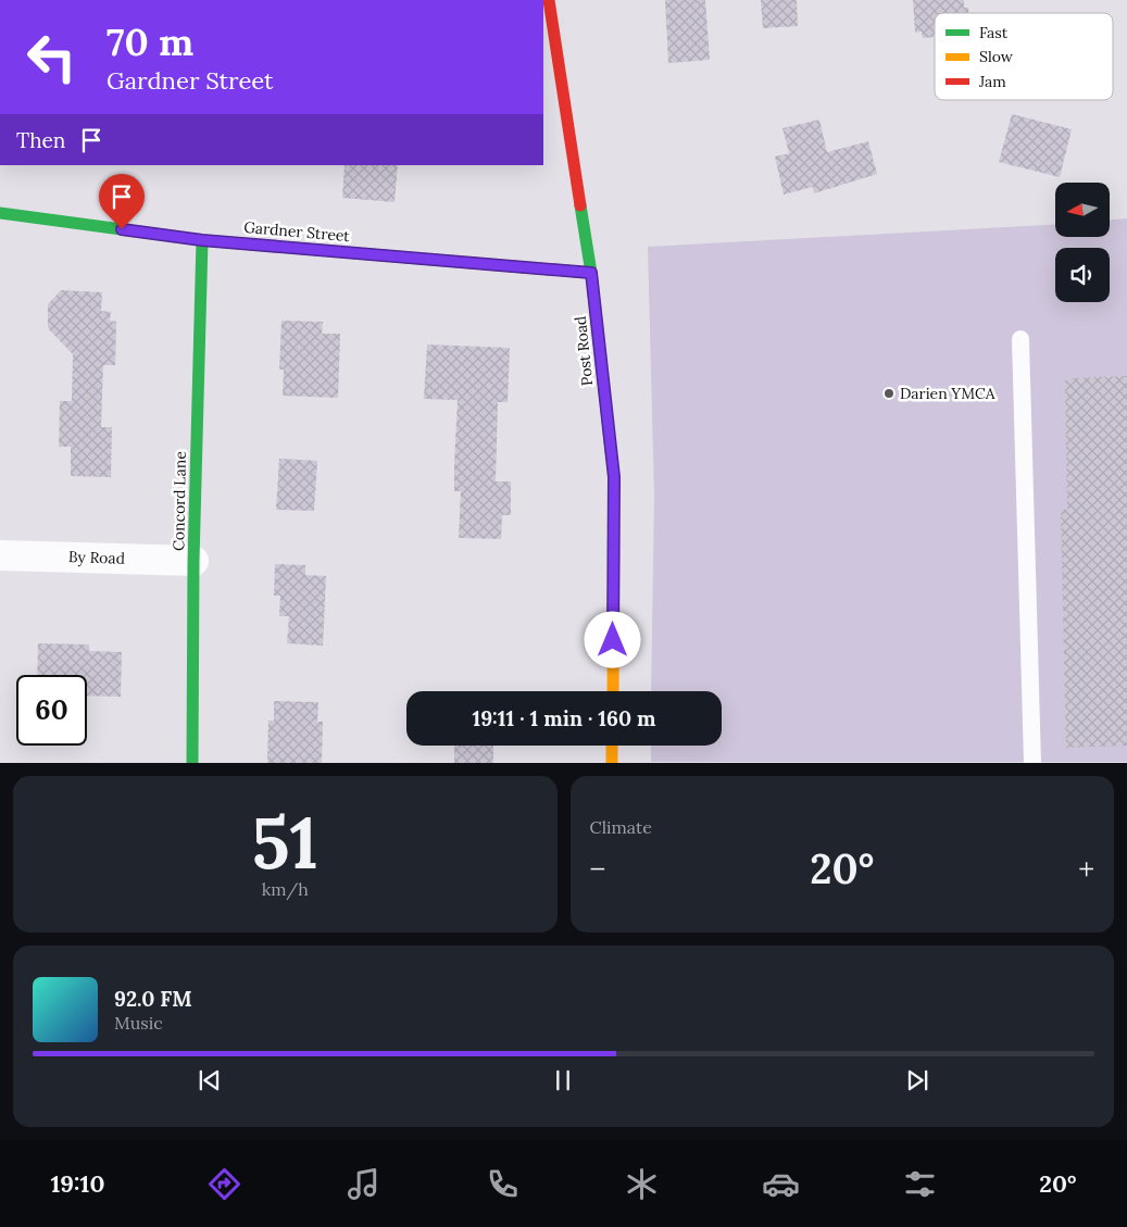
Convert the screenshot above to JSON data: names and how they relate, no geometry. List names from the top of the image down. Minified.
{"streets":{"street":["Gardner Street","Post Road","Concord Lane","By Road"]},"crossings":[["Gardner Street","Post Road"],["Gardner Street","Concord Lane"],["Concord Lane","By Road"]],"places":["Darien YMCA"],"legend":["Fast","Slow","Jam"],"north":"left","page":{"turn":["70 m","Gardner Street"],"then":"Then","limit":"60","trip":"19:11 · 1 min · 160 m","tile":[["51","km/h"],"Climate"],"heat":["−","20°","+"],"song":["92.0 FM","Music"],"tabs":["19:10","20°"]}}
